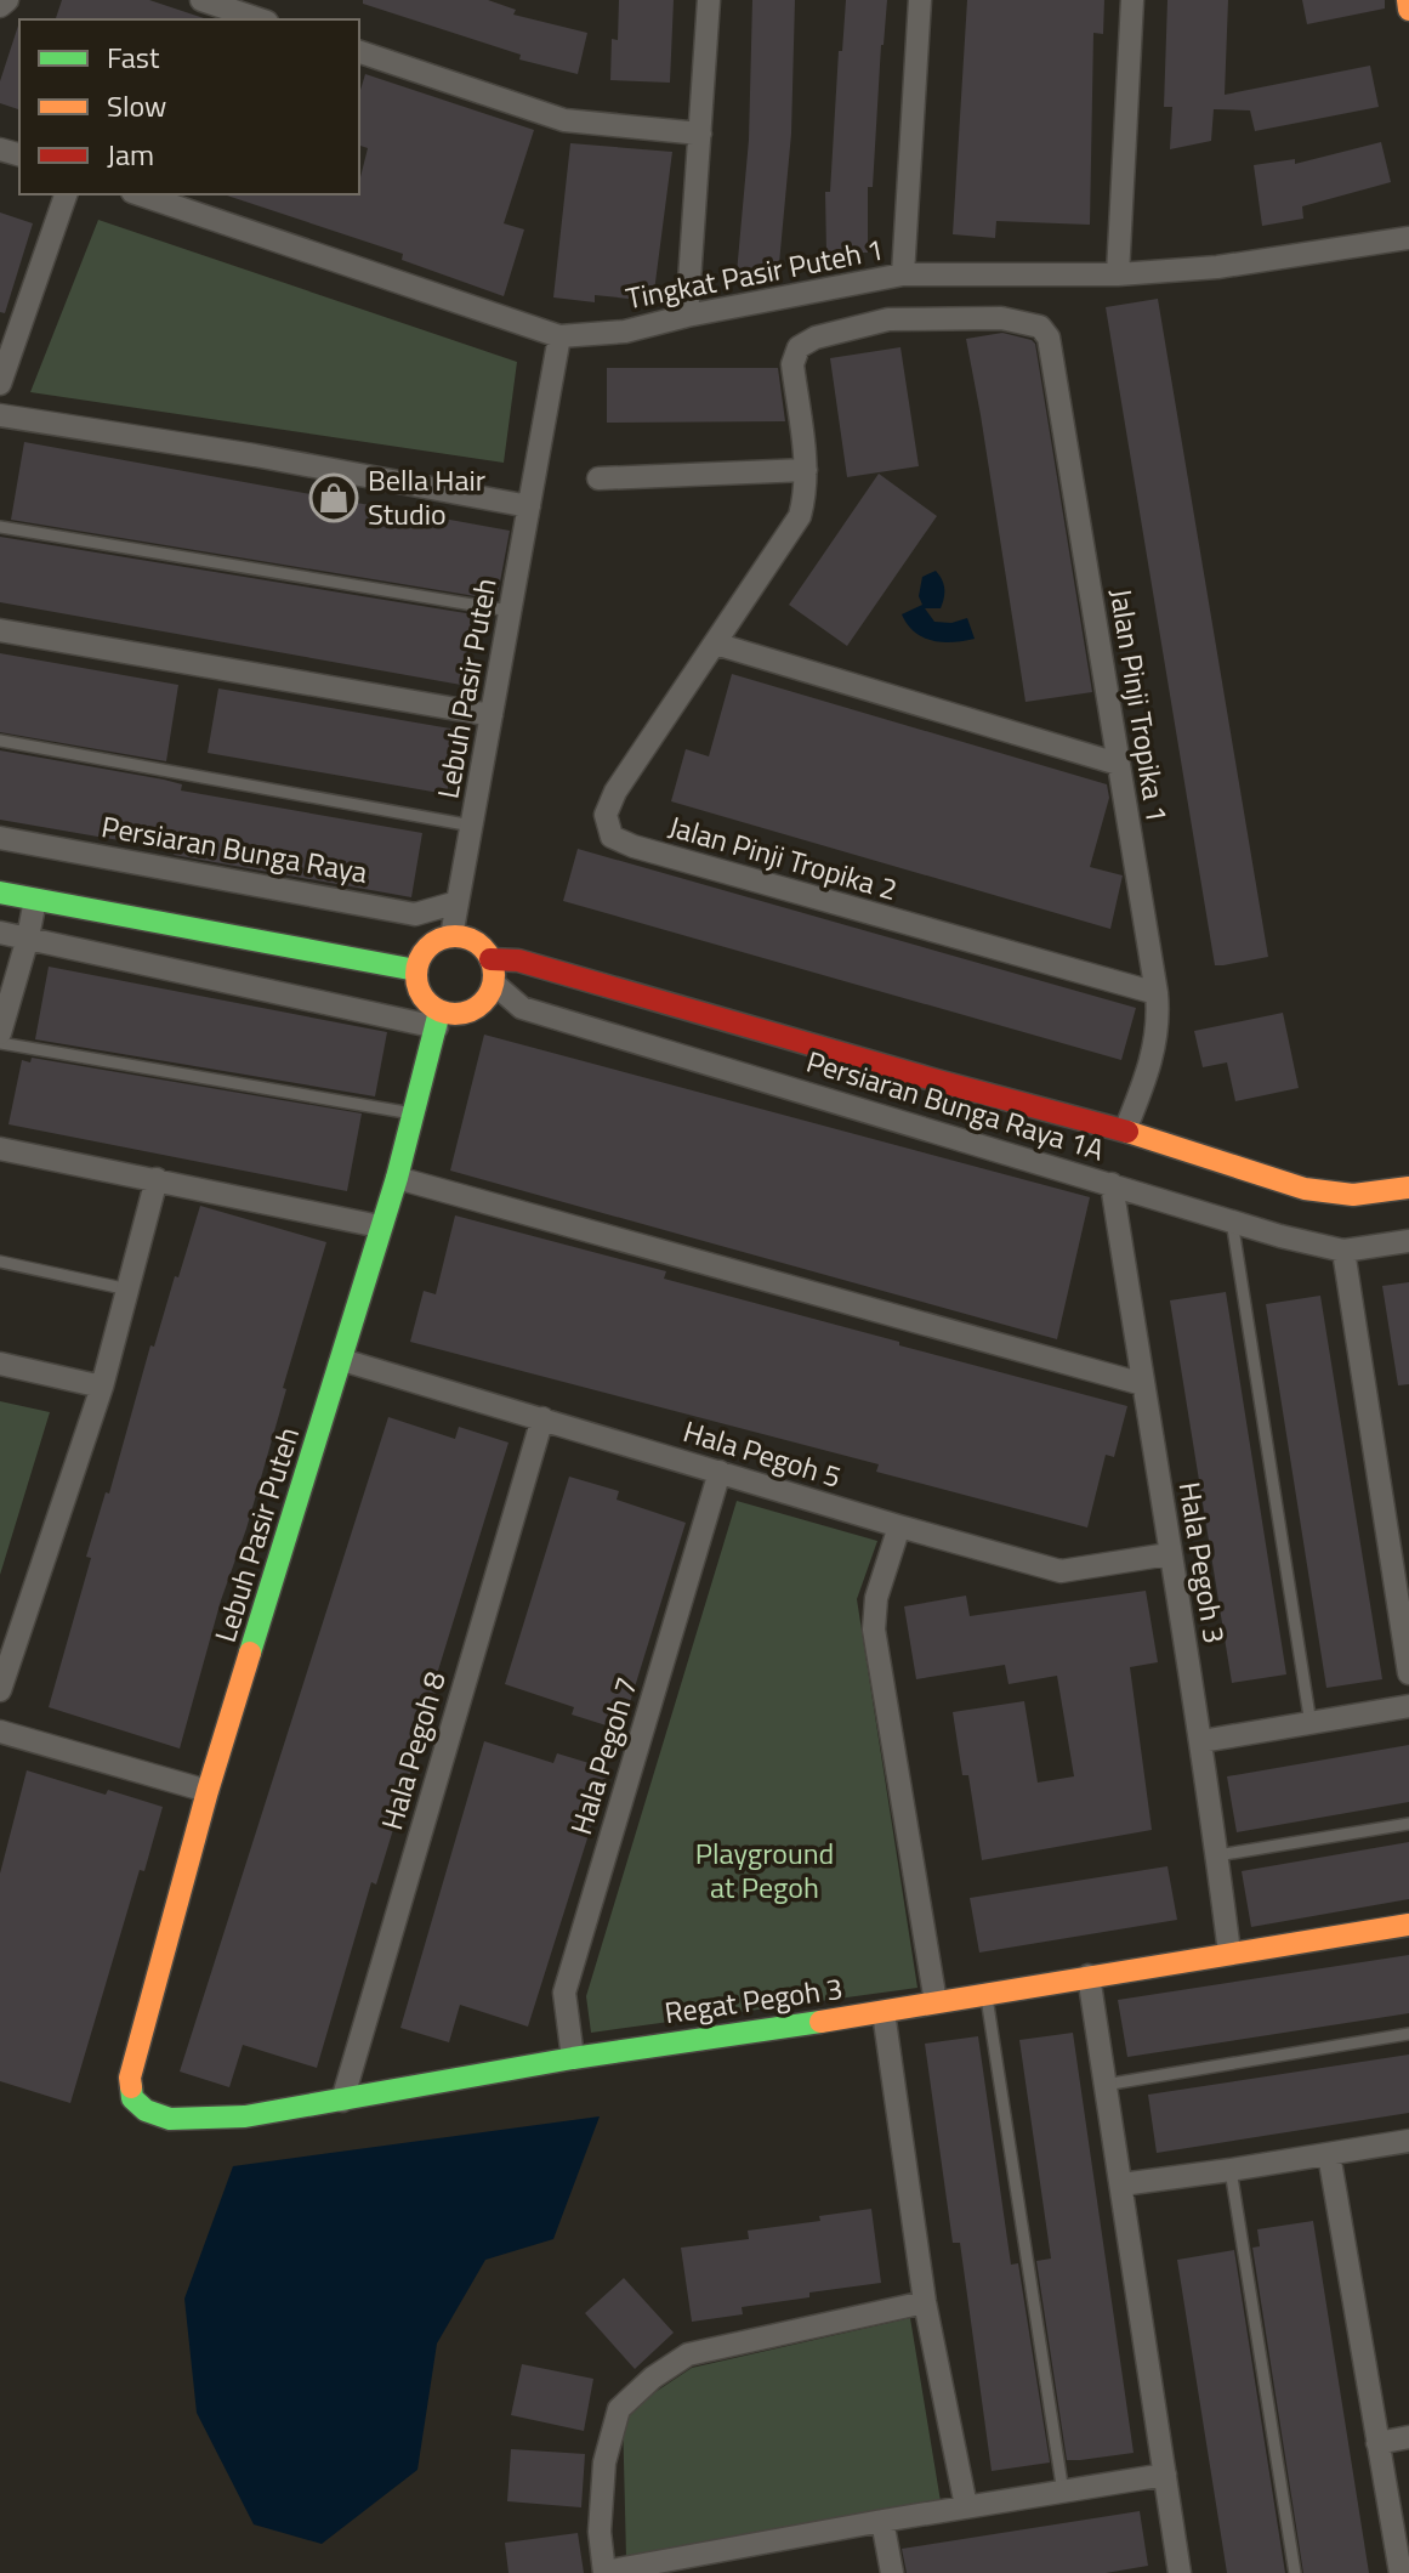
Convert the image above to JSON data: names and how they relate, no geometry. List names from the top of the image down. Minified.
{"streets":{"street":["Tingkat Pasir Puteh 1","Lebuh Pasir Puteh","Jalan Pinji Tropika 1","Persiaran Bunga Raya","Jalan Pinji Tropika 2","Persiaran Bunga Raya 1A","Hala Pegoh 5","Hala Pegoh 3","Hala Pegoh 8","Hala Pegoh 7","Regat Pegoh 3"]},"crossings":[["Tingkat Pasir Puteh 1","Lebuh Pasir Puteh"],["Lebuh Pasir Puteh","Persiaran Bunga Raya"],["Lebuh Pasir Puteh","Persiaran Bunga Raya 1A"],["Lebuh Pasir Puteh","Hala Pegoh 5"],["Lebuh Pasir Puteh","Regat Pegoh 3"],["Jalan Pinji Tropika 1","Jalan Pinji Tropika 2"],["Persiaran Bunga Raya 1A","Hala Pegoh 3"],["Hala Pegoh 5","Hala Pegoh 3"],["Hala Pegoh 5","Hala Pegoh 8"],["Hala Pegoh 5","Hala Pegoh 7"],["Hala Pegoh 3","Regat Pegoh 3"],["Hala Pegoh 8","Regat Pegoh 3"],["Hala Pegoh 7","Regat Pegoh 3"]],"parks":["Playground at Pegoh"],"places":{"shop":["Bella Hair Studio"]},"legend":["Fast","Slow","Jam"]}
